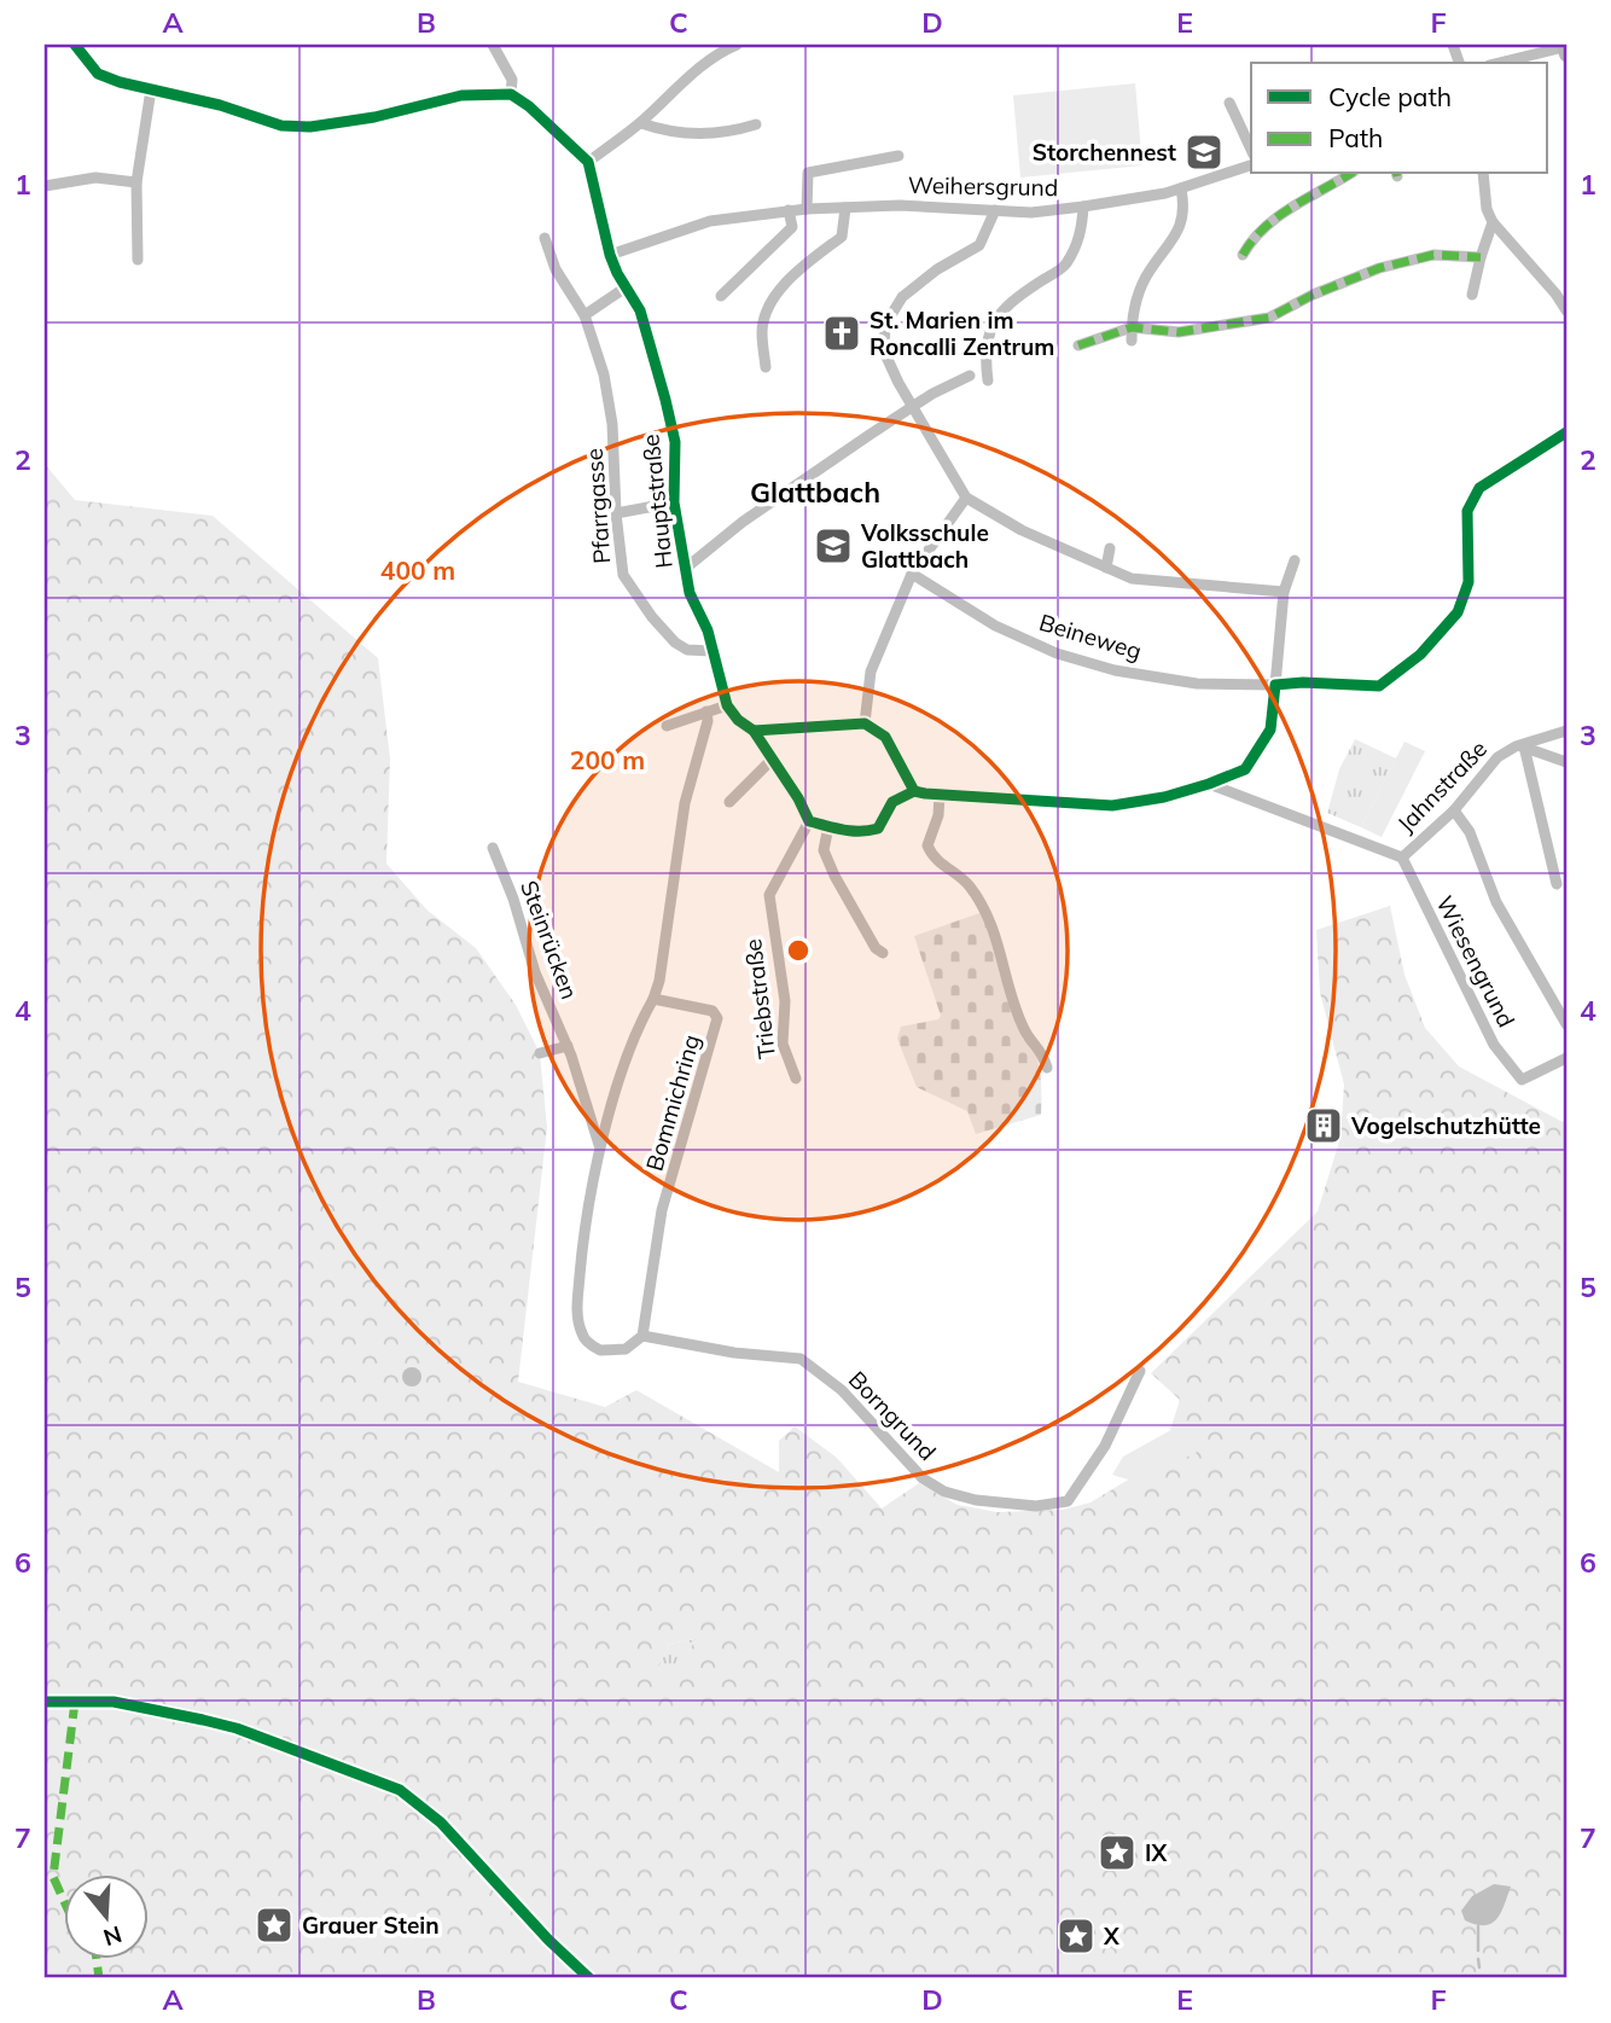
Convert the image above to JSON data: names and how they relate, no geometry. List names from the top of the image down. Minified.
{"streets":{"street":["Weihersgrund","Hauptstraße","Pfarrgasse","Beineweg","Jahnstraße","Steinrücken","Wiesengrund","Triebstraße","Bommichring","Borngrund"]},"crossings":[["Weihersgrund","Hauptstraße"],["Hauptstraße","Pfarrgasse"],["Jahnstraße","Wiesengrund"],["Bommichring","Borngrund"]],"districts":["Glattbach"],"places":{"school or university":["Storchennest","Volksschule Glattbach"],"church":["St. Marien im Roncalli Zentrum"],"building":["Vogelschutzhütte"],"place":["IX","Grauer Stein","X"]},"legend":["Cycle path","Path"],"north":"bottom","grid":{"columns":["A","B","C","D","E","F"],"rows":["1","2","3","4","5","6","7"]},"rings":["400 m","200 m"]}
